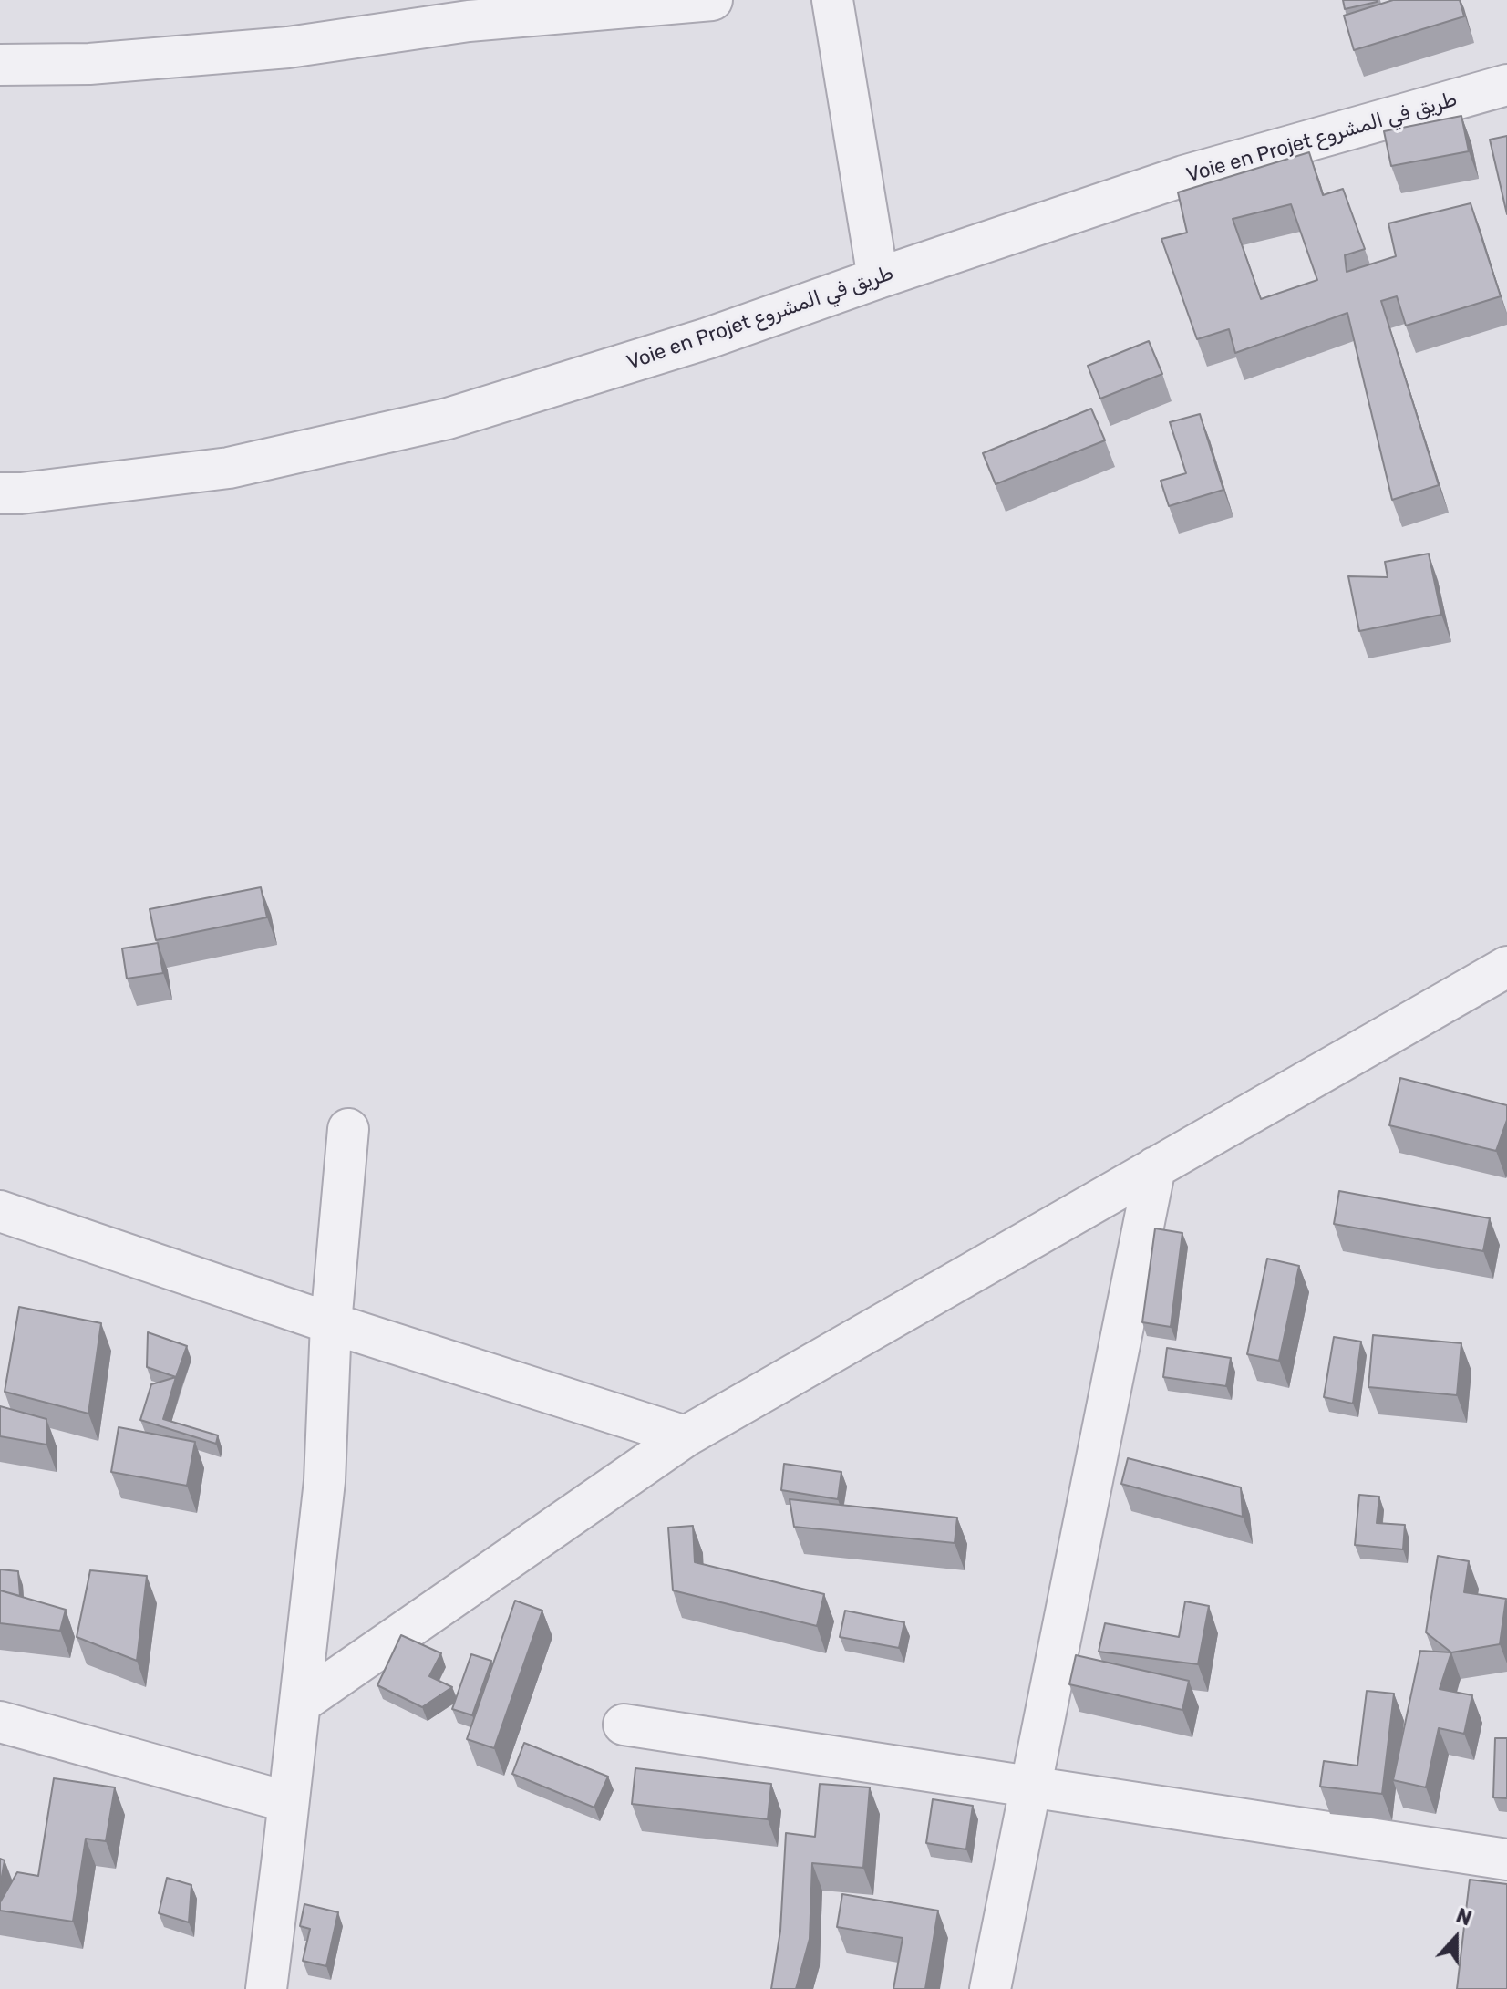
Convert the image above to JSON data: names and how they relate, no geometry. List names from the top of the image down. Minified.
{"streets":{"street":["Voie en Projet طريق في المشروع"]},"north":"top"}
